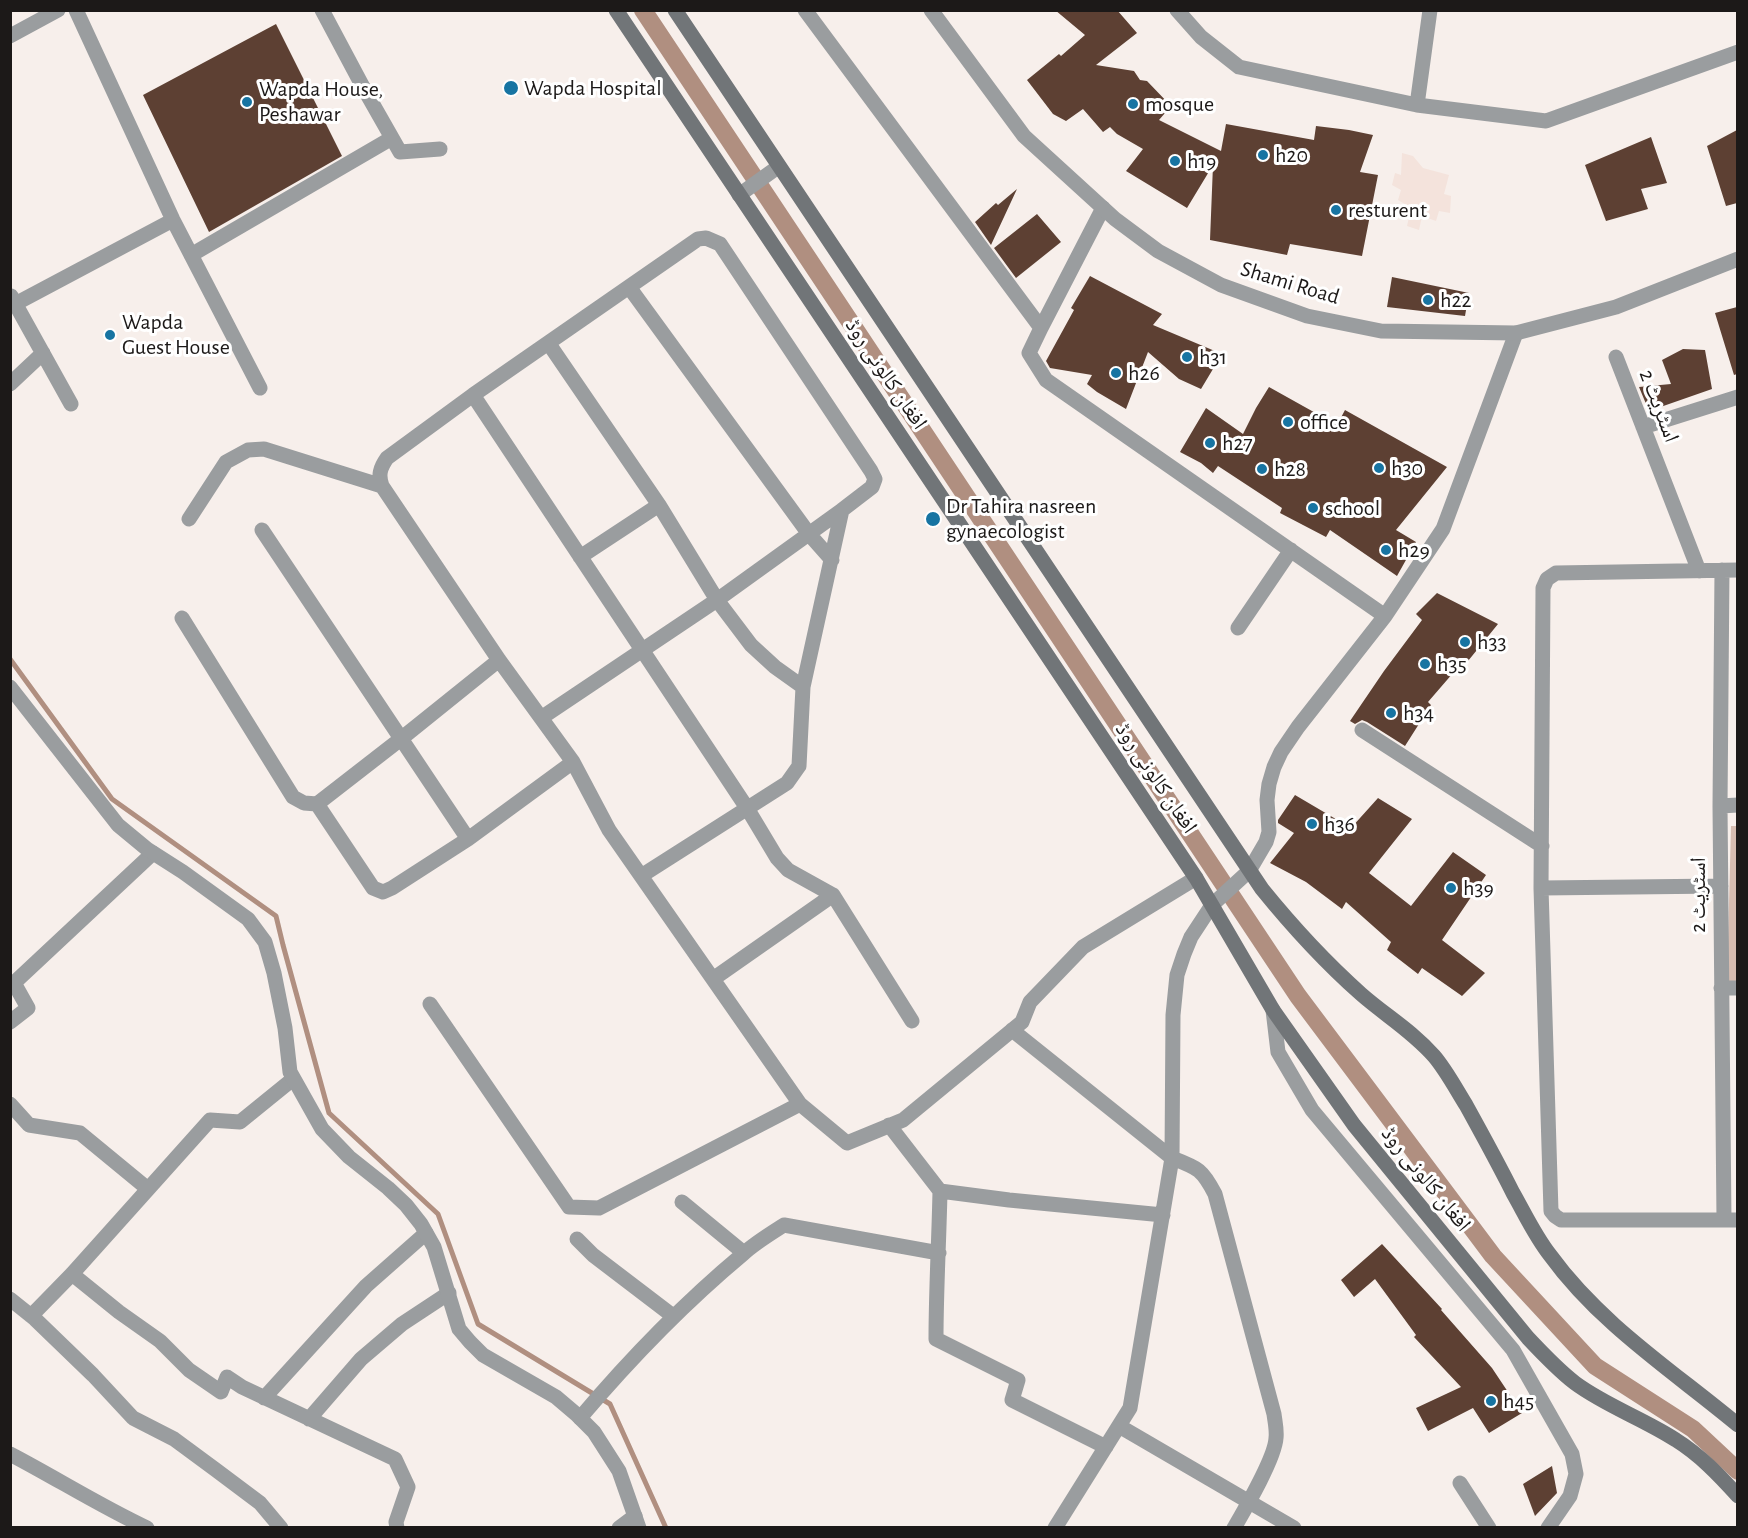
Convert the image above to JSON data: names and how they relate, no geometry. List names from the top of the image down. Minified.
{"streets":{"main road":["افغان کالونی روڈ"],"street":["Shami Road","اسٹریٹ 2"]},"places":["Wapda Hospital","Wapda House, Peshawar","mosque","h20","h19","resturent","h22","Wapda Guest House","h31","h26","office","h27","h30","h28","school","Dr Tahira nasreen gynaecologist","h29","h33","h35","h34","h36","h39","h45"]}
